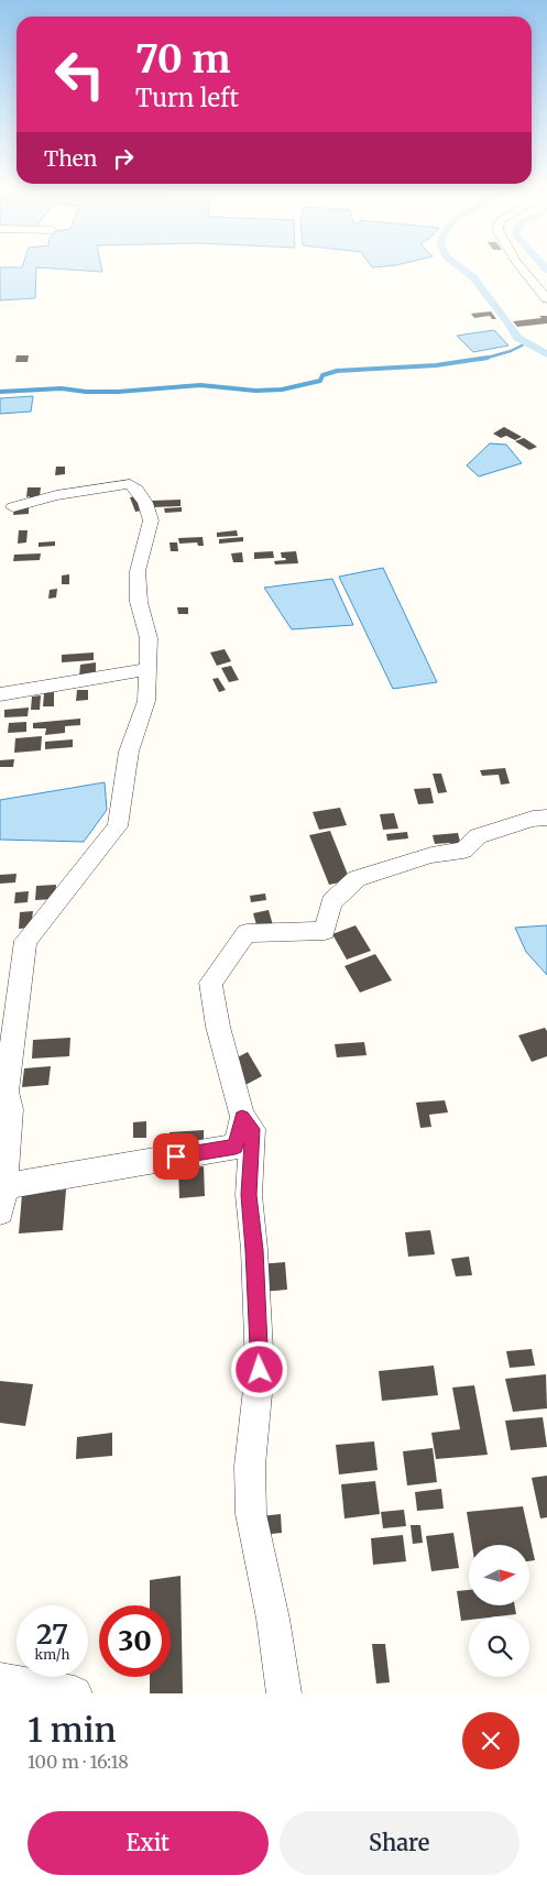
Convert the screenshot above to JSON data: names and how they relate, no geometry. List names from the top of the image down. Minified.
{"north":"right","page":{"turn":["70 m","Turn left"],"then":"Then","speed":"27 km/h","limit":"30","heading":["1 min","100 m · 16:18"],"buttons":["Exit","Share"]}}
